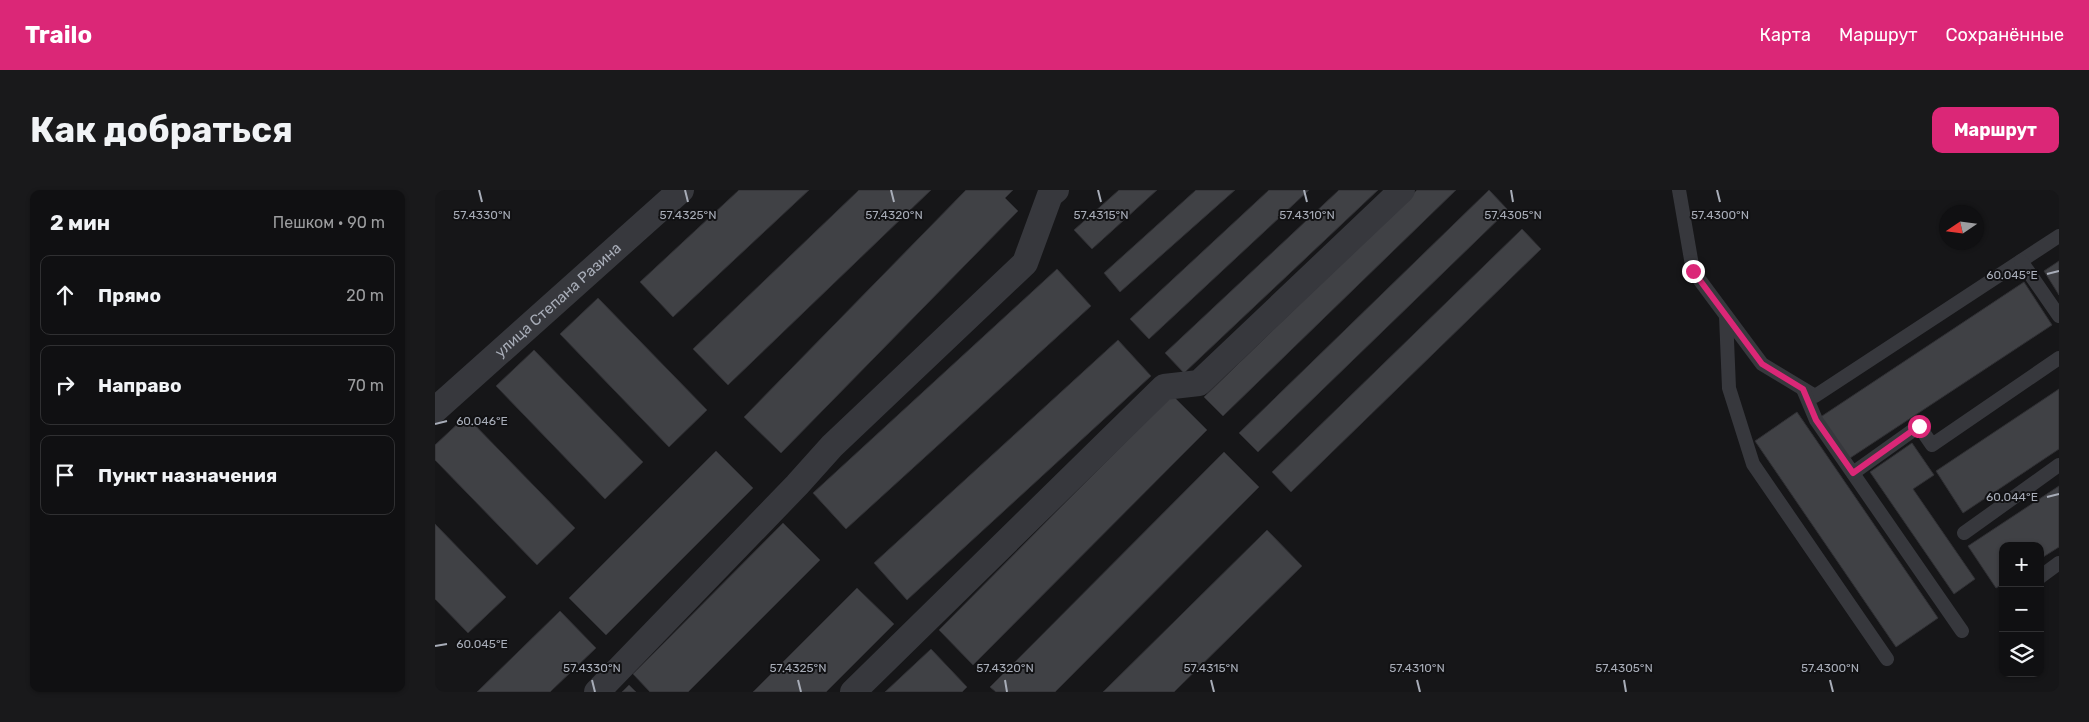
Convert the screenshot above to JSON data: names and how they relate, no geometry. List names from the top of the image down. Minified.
{"streets":{"street":["улица Степана Разина"]},"north":"left","page":{"header":"Trailo","nav":["Карта","Маршрут","Сохранённые"],"buttons":"Маршрут","title":"Как добраться","heading":["2 мин","Пешком · 90 m"],"list":[["Прямо","20 m"],["Направо","70 m"],"Пункт назначения"],"map_buttons":["+","−"]},"coordinates":["57.4330°N","57.4325°N","57.4320°N","57.4315°N","57.4310°N","57.4305°N","57.4300°N","60.045°E","60.046°E","60.044°E"]}
